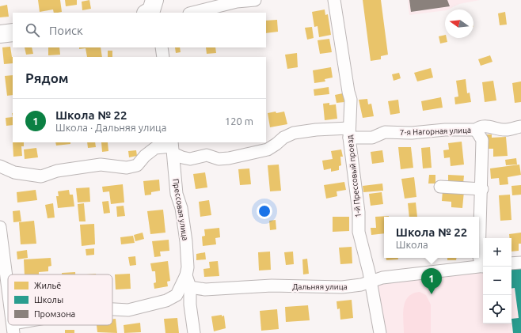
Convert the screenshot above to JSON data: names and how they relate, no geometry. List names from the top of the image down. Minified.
{"streets":{"street":["7-я Нагорная улица","1-й Прессовый проезд","Прессовая улица","Дальняя улица"]},"crossings":[["7-я Нагорная улица","1-й Прессовый проезд"],["7-я Нагорная улица","Прессовая улица"],["1-й Прессовый проезд","Дальняя улица"],["Прессовая улица","Дальняя улица"]],"legend":["Жильё","Школы","Промзона"],"north":"left","page":{"search":"Поиск","heading":"Рядом","list":[{"mark":"1","name":"Школа № 22","note":"Школа · Дальняя улица","value":"120 m"}],"popup":["Школа № 22","Школа"],"map_buttons":["+","−"],"pins":"1"}}
